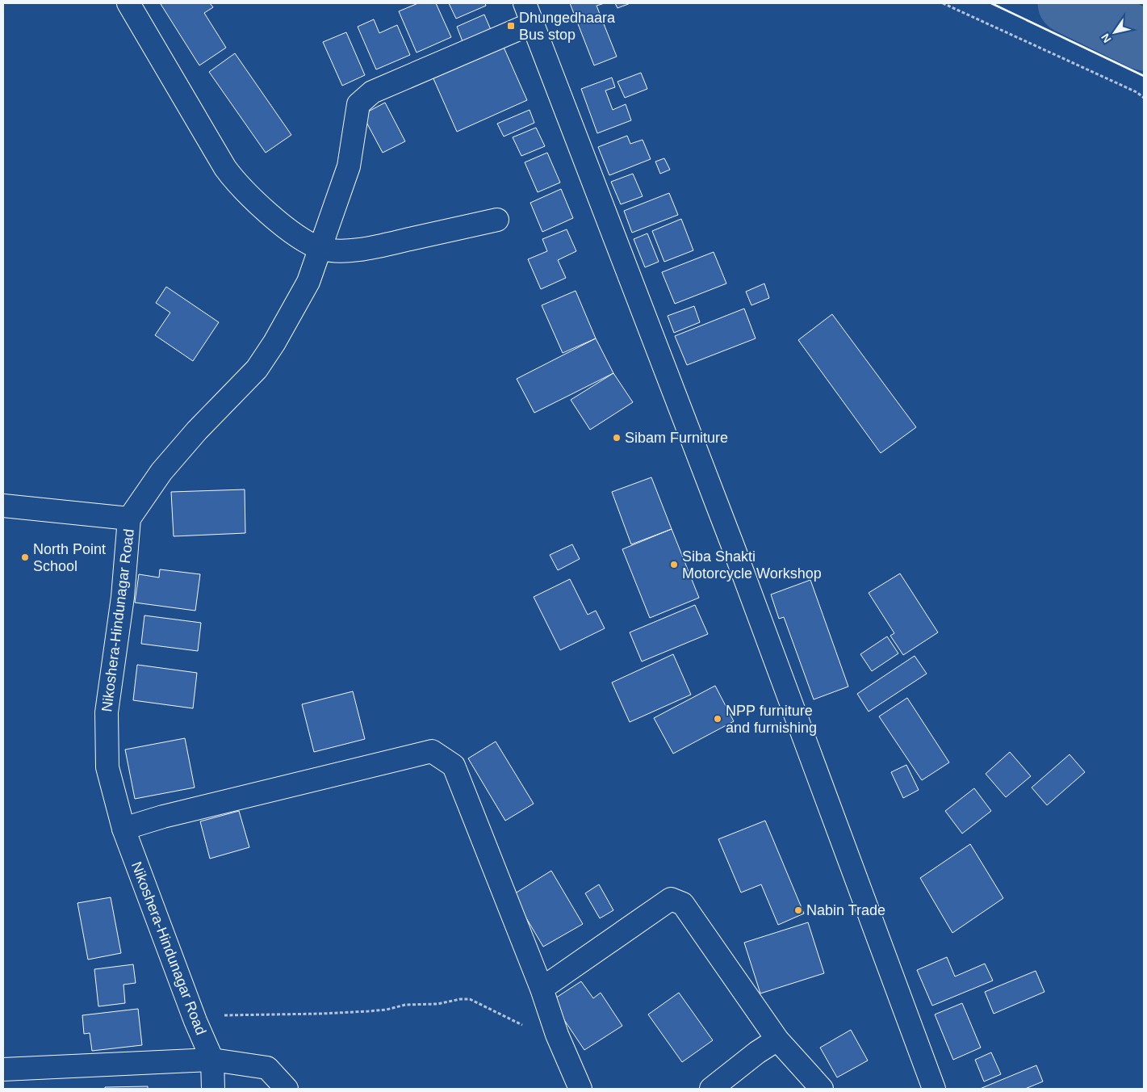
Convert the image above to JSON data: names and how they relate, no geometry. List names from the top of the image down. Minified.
{"streets":{"main road":["Nikoshera-Hindunagar Road"]},"places":{"transit":["Dhungedhaara Bus stop"],"other":["Sibam Furniture","North Point School","Siba Shakti Motorcycle Workshop","NPP furniture and furnishing","Nabin Trade"]},"north":"bottom left"}
